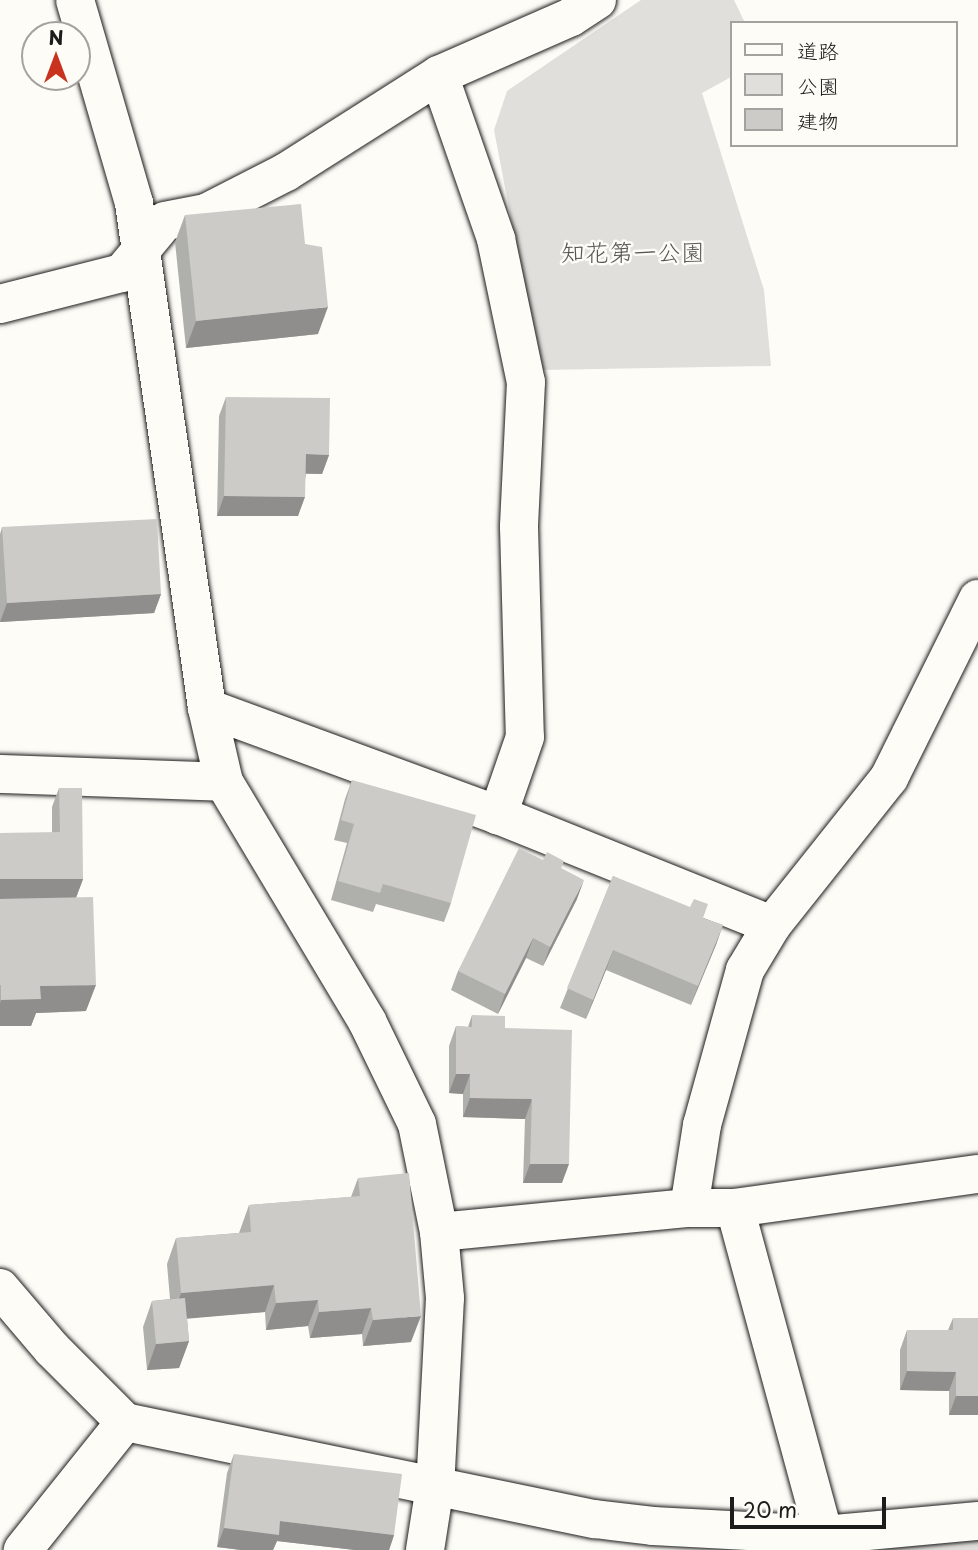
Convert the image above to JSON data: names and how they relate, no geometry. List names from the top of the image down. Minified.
{"parks":["知花第一公園"],"legend":["道路","公園","建物"],"scale_bar":"20 m","north":"top"}
